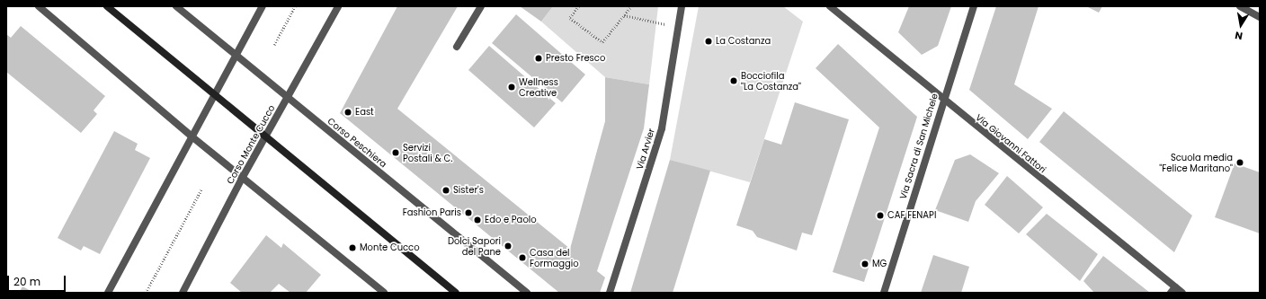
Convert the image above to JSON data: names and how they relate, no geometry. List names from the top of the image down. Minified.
{"streets":{"street":["Corso Peschiera","Via Giovanni Fattori","Corso Monte Cucco","Via Sacra di San Michele","Via Arvier"]},"crossings":[["Corso Peschiera","Corso Monte Cucco"],["Via Giovanni Fattori","Via Sacra di San Michele"]],"places":["La Costanza","Presto Fresco","Bocciofila \"La Costanza\"","Wellness Creative","East","Servizi Postali & C.","Scuola media \"Felice Maritano\"","Sister's","Fashion Paris","CAF FENAPI","Edo e Paolo","Dolci Sapori del Pane","Monte Cucco","Casa del Formaggio","MG"],"scale_bar":"20 m","north":"bottom"}
